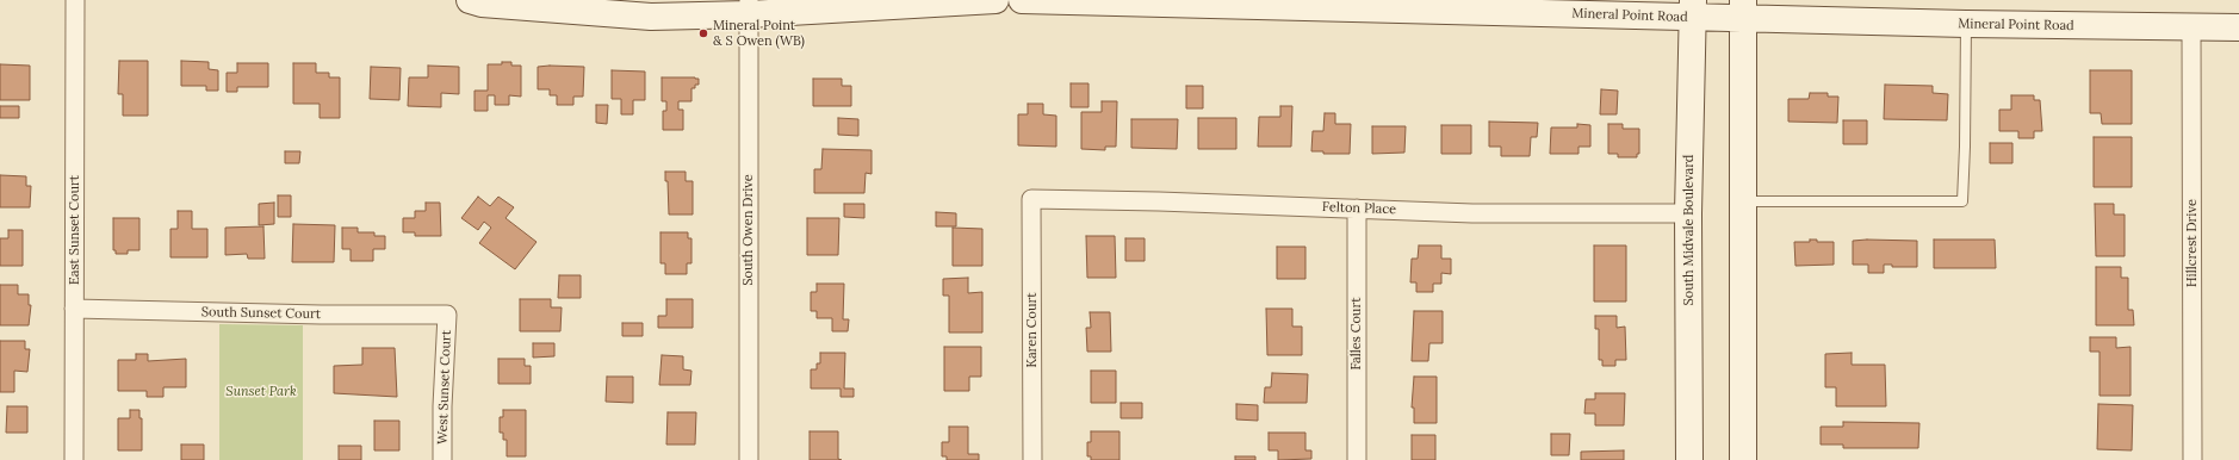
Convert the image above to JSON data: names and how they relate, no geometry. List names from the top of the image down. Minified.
{"streets":{"main road":["Mineral Point Road","South Midvale Boulevard"],"street":["Felton Place","East Sunset Court","South Owen Drive","Hillcrest Drive","South Sunset Court","Karen Court","Falles Court","West Sunset Court"]},"crossings":[["Mineral Point Road","South Midvale Boulevard"],["Mineral Point Road","Hillcrest Drive"],["Felton Place","South Midvale Boulevard"],["Felton Place","Karen Court"],["Felton Place","Falles Court"],["East Sunset Court","South Sunset Court"],["South Sunset Court","West Sunset Court"]],"parks":["Sunset Park"],"places":["Mineral Point & S Owen (WB)"]}
